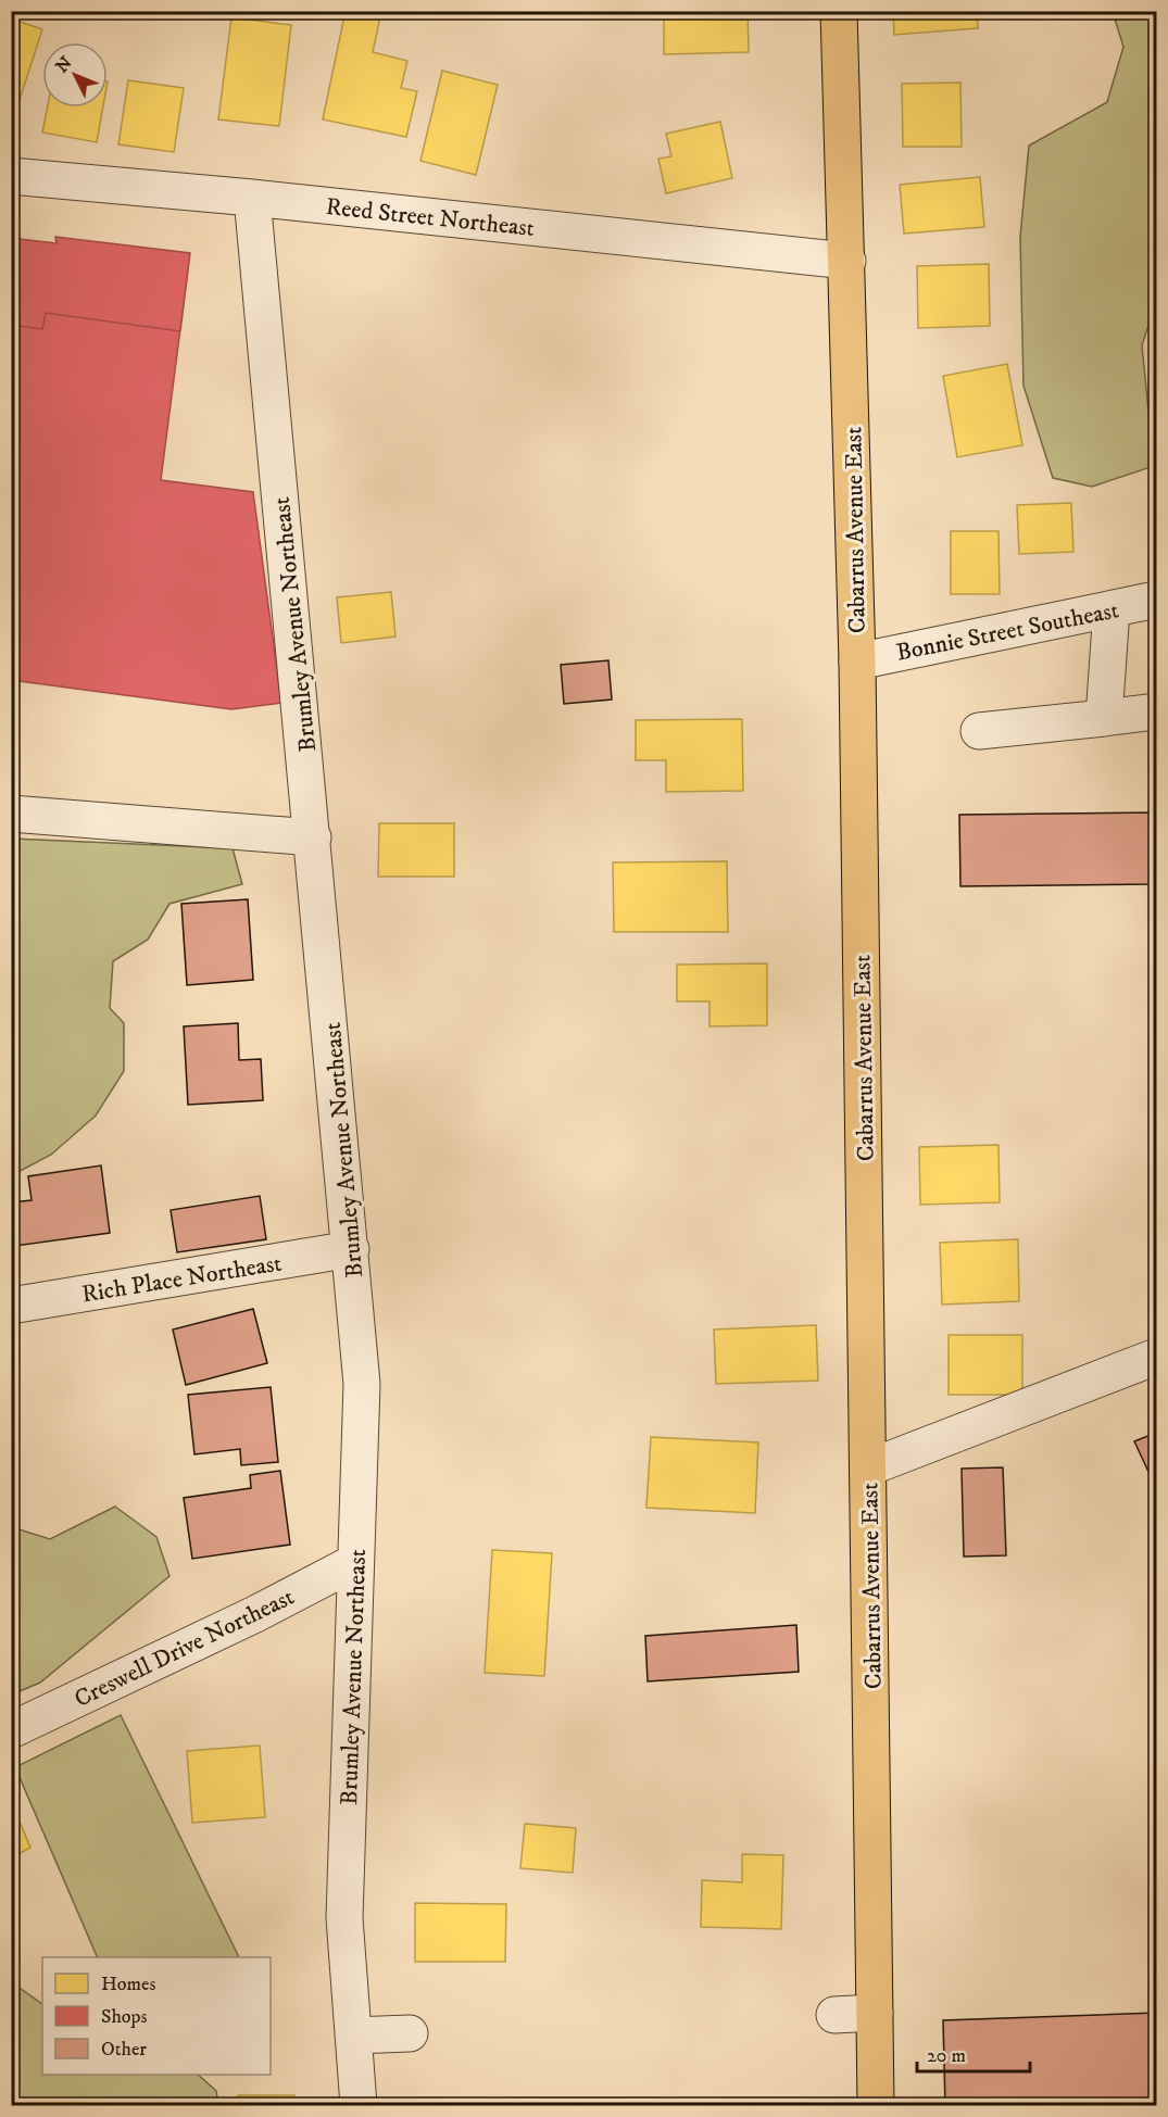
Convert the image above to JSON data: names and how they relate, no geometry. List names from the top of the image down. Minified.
{"streets":{"main road":["Cabarrus Avenue East"],"street":["Reed Street Northeast","Brumley Avenue Northeast","Bonnie Street Southeast","Rich Place Northeast","Creswell Drive Northeast"]},"crossings":[["Reed Street Northeast","Cabarrus Avenue East"],["Reed Street Northeast","Brumley Avenue Northeast"],["Cabarrus Avenue East","Bonnie Street Southeast"],["Brumley Avenue Northeast","Rich Place Northeast"],["Brumley Avenue Northeast","Creswell Drive Northeast"]],"legend":["Homes","Shops","Other"],"scale_bar":"20 m","north":"top left"}
